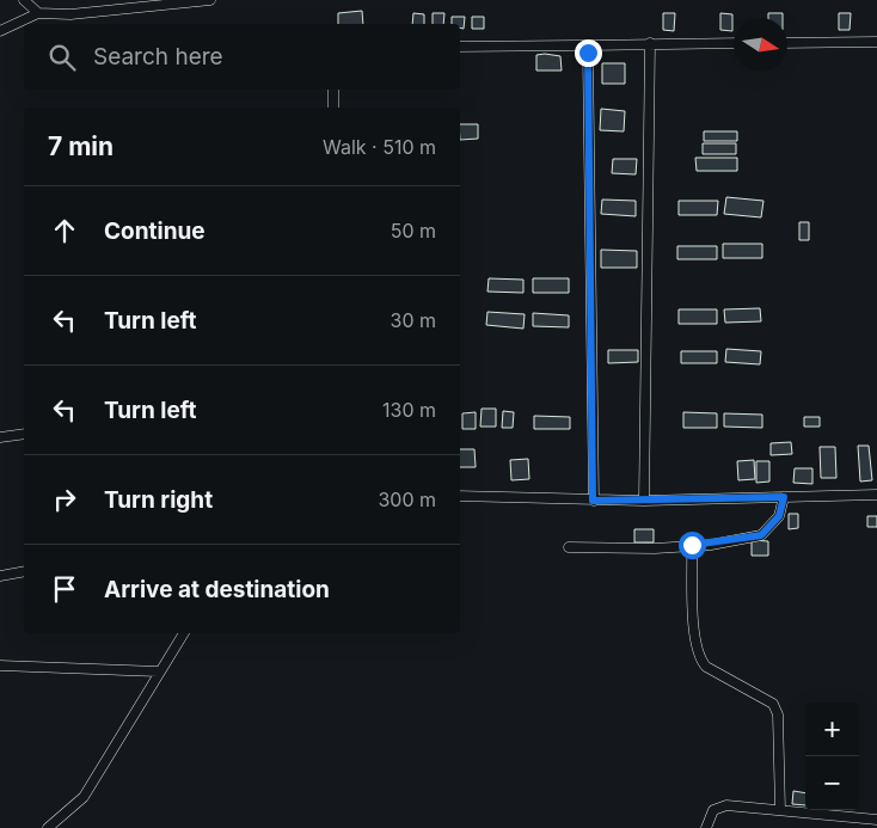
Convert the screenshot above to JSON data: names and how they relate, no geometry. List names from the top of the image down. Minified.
{"north":"right","page":{"search":"Search here","heading":["7 min","Walk · 510 m"],"list":[["Continue","50 m"],["Turn left","30 m"],["Turn left","130 m"],["Turn right","300 m"],"Arrive at destination"],"map_buttons":["+","−"]}}
